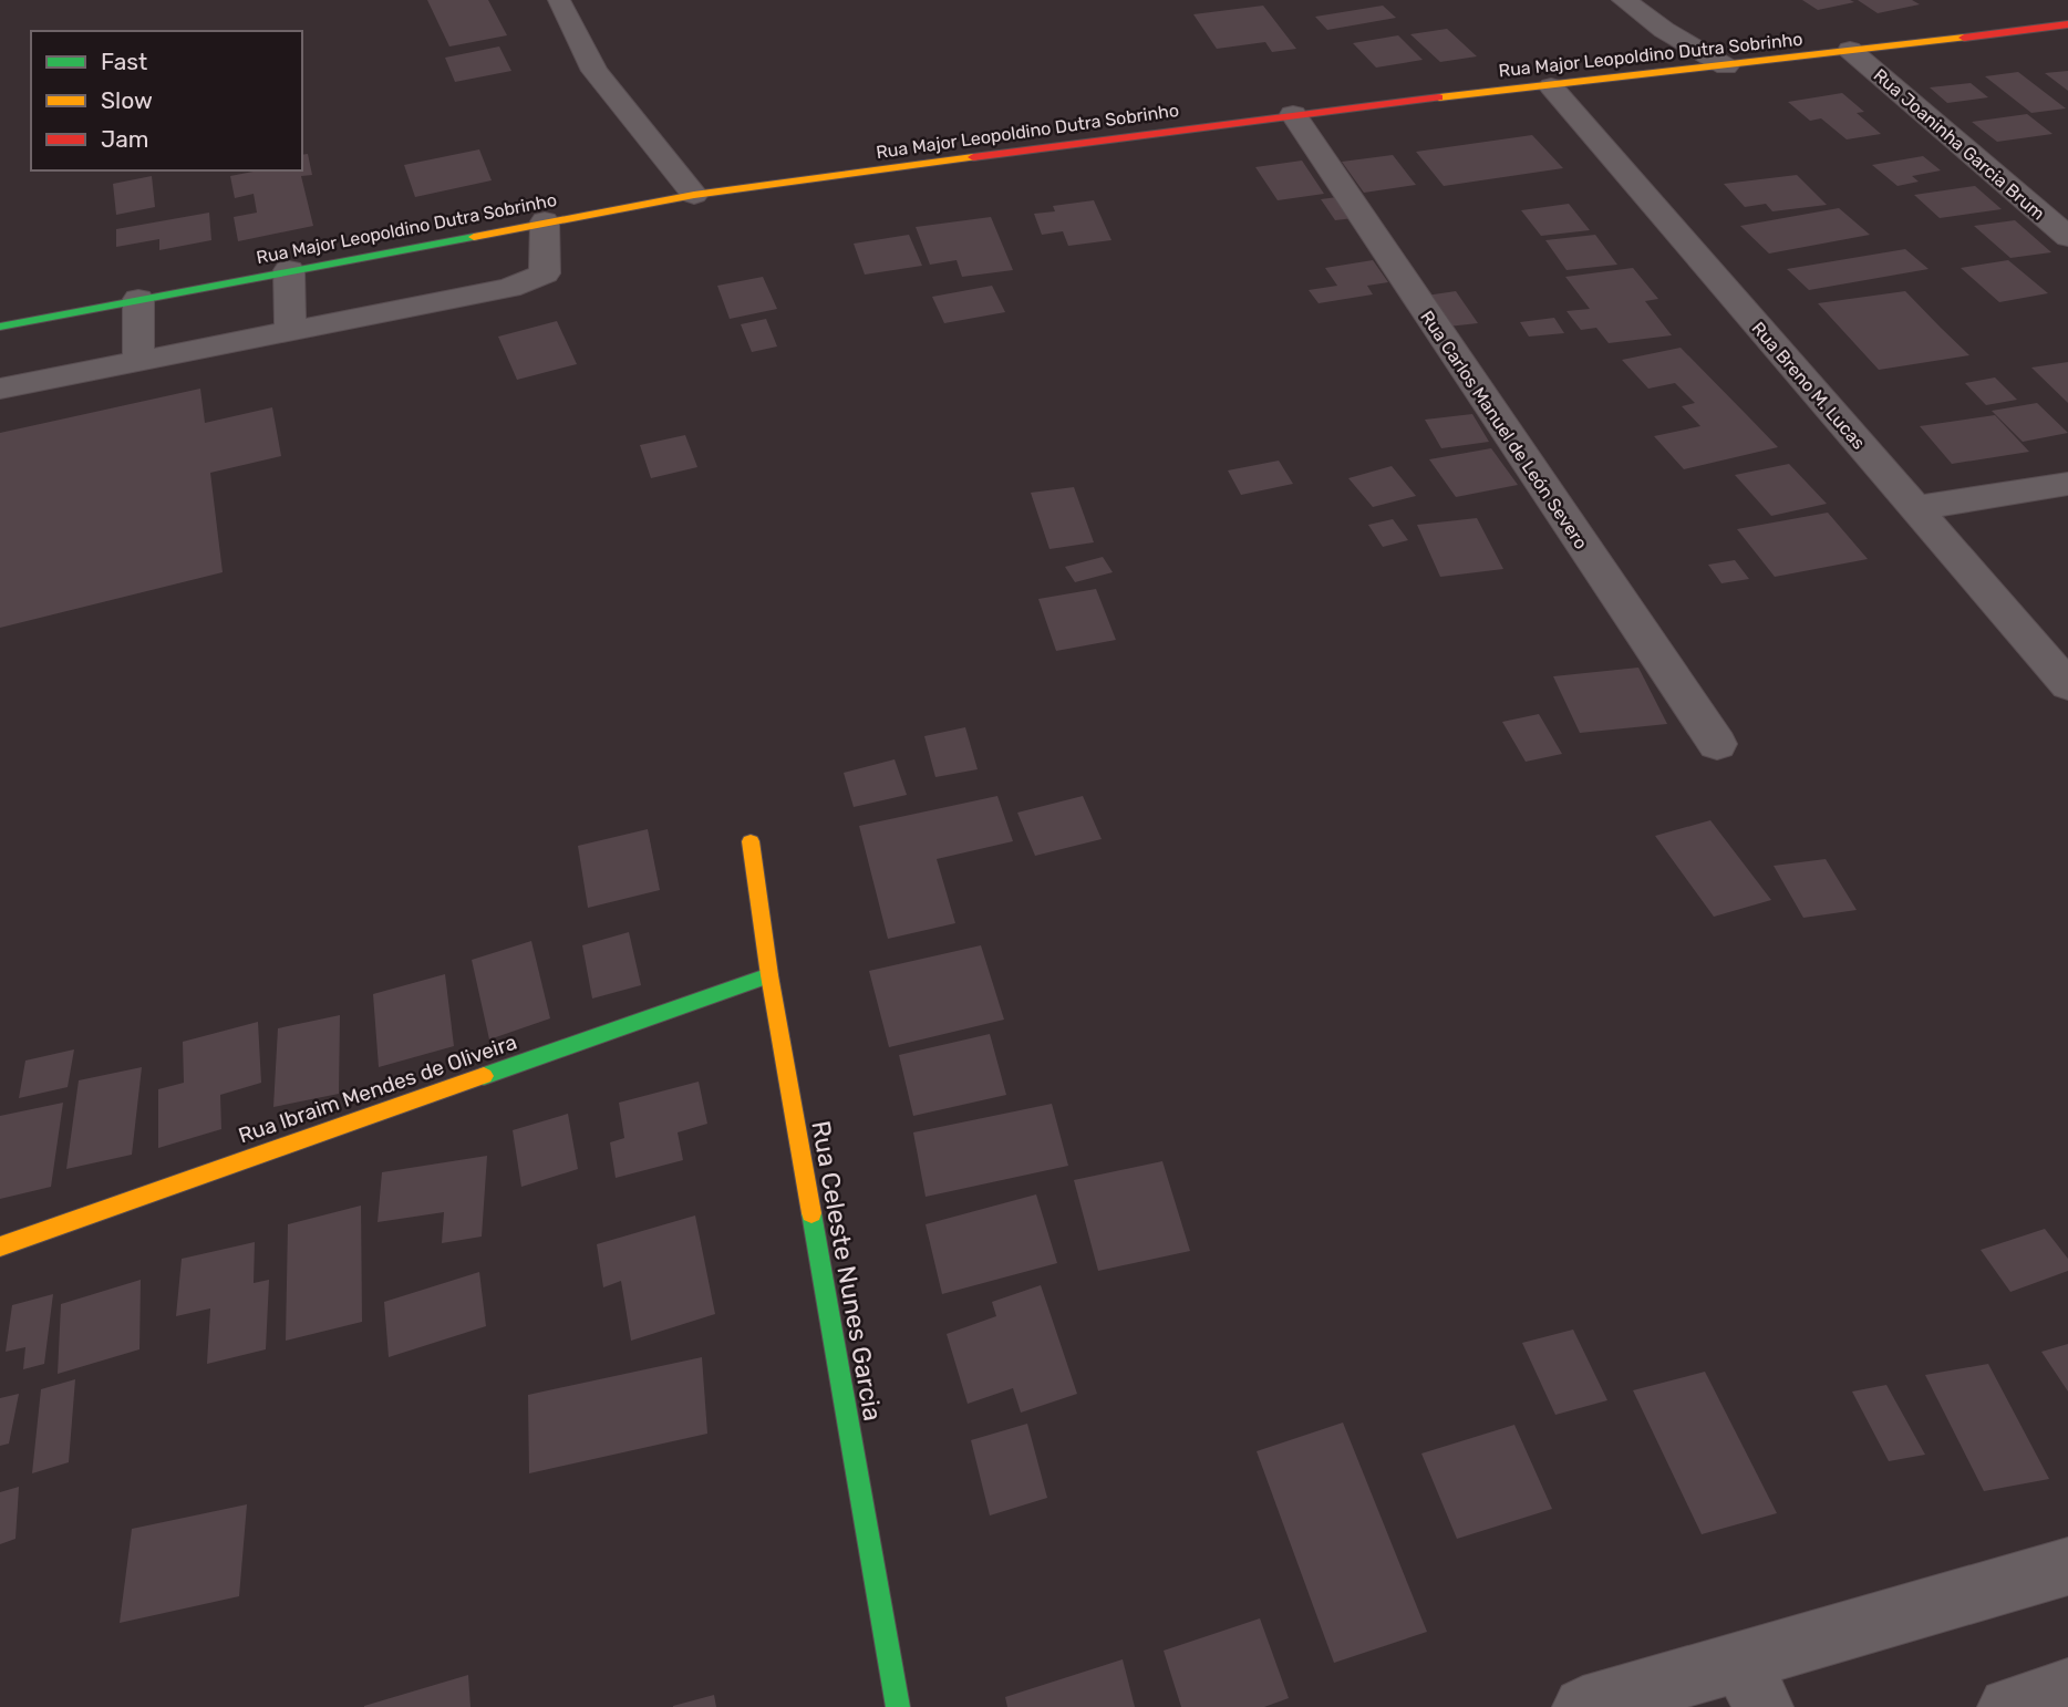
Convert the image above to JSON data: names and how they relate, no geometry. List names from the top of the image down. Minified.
{"streets":{"street":["Rua Major Leopoldino Dutra Sobrinho","Rua Joaninha Garcia Brum","Rua Breno M. Lucas","Rua Carlos Manuel de León Severo","Rua Ibraim Mendes de Oliveira","Rua Celeste Nunes Garcia"]},"crossings":[["Rua Major Leopoldino Dutra Sobrinho","Rua Joaninha Garcia Brum"],["Rua Major Leopoldino Dutra Sobrinho","Rua Breno M. Lucas"],["Rua Major Leopoldino Dutra Sobrinho","Rua Carlos Manuel de León Severo"],["Rua Ibraim Mendes de Oliveira","Rua Celeste Nunes Garcia"]],"legend":["Fast","Slow","Jam"]}
